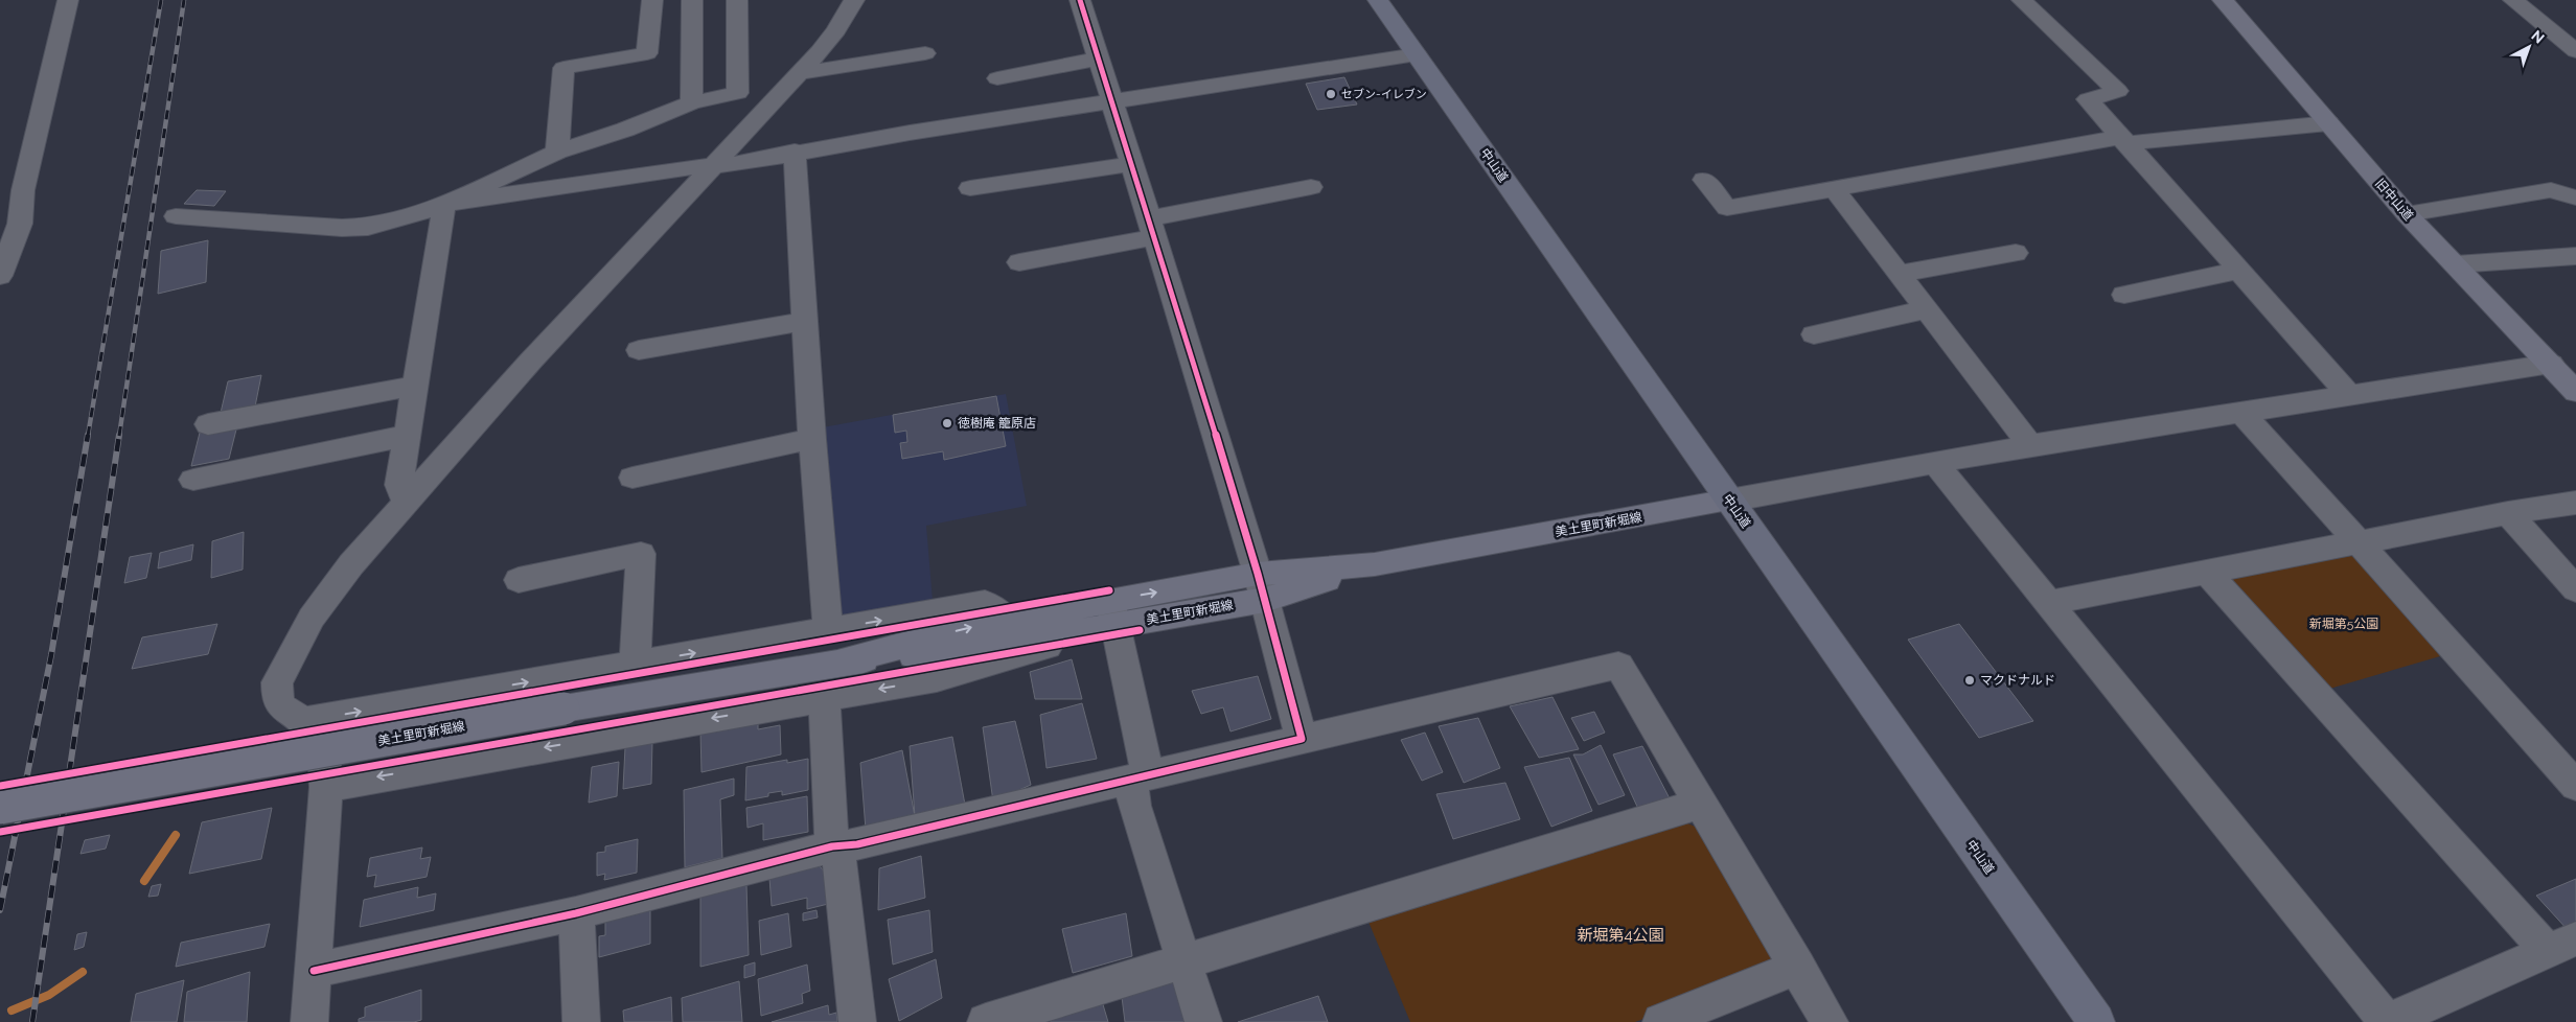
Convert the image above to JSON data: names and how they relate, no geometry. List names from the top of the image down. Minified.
{"streets":{"highway":["中山道"],"main road":["旧中山道","美土里町新堀線"]},"crossings":[["中山道","美土里町新堀線"]],"parks":["新堀第5公園","新堀第4公園"],"places":["セブン-イレブン","徳樹庵 籠原店","マクドナルド"],"north":"top right"}
